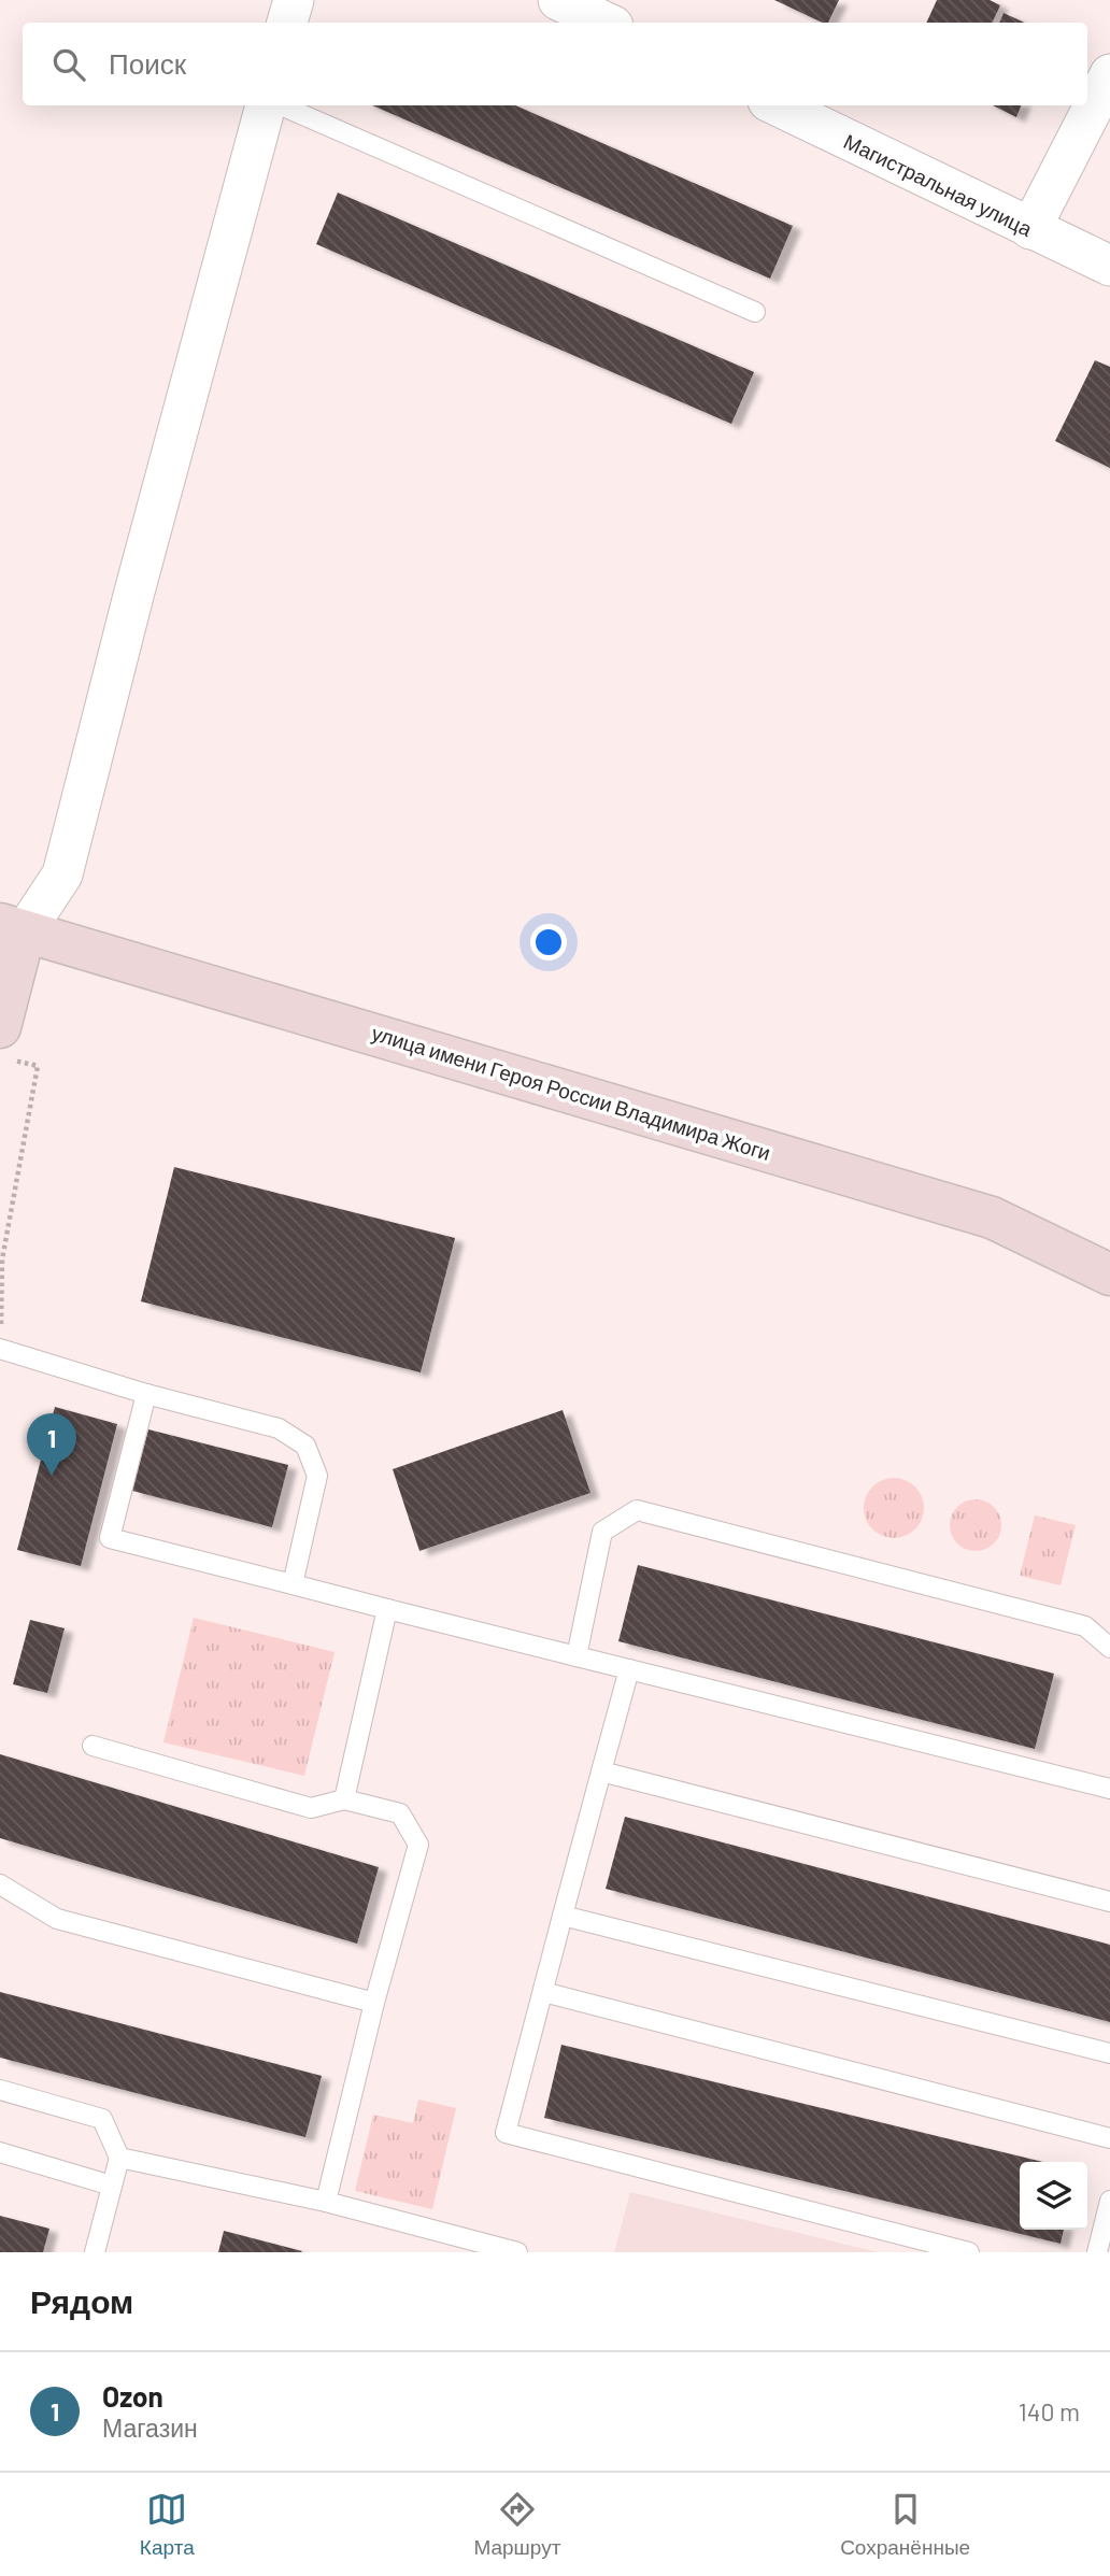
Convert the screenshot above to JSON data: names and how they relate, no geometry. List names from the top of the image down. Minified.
{"streets":{"main road":["улица имени Героя России Владимира Жоги"],"street":["Магистральная улица"]},"page":{"search":"Поиск","pins":"1","heading":"Рядом","list":[{"mark":"1","name":"Ozon","note":"Магазин","value":"140 m"}],"nav":["Карта","Маршрут","Сохранённые"]}}
